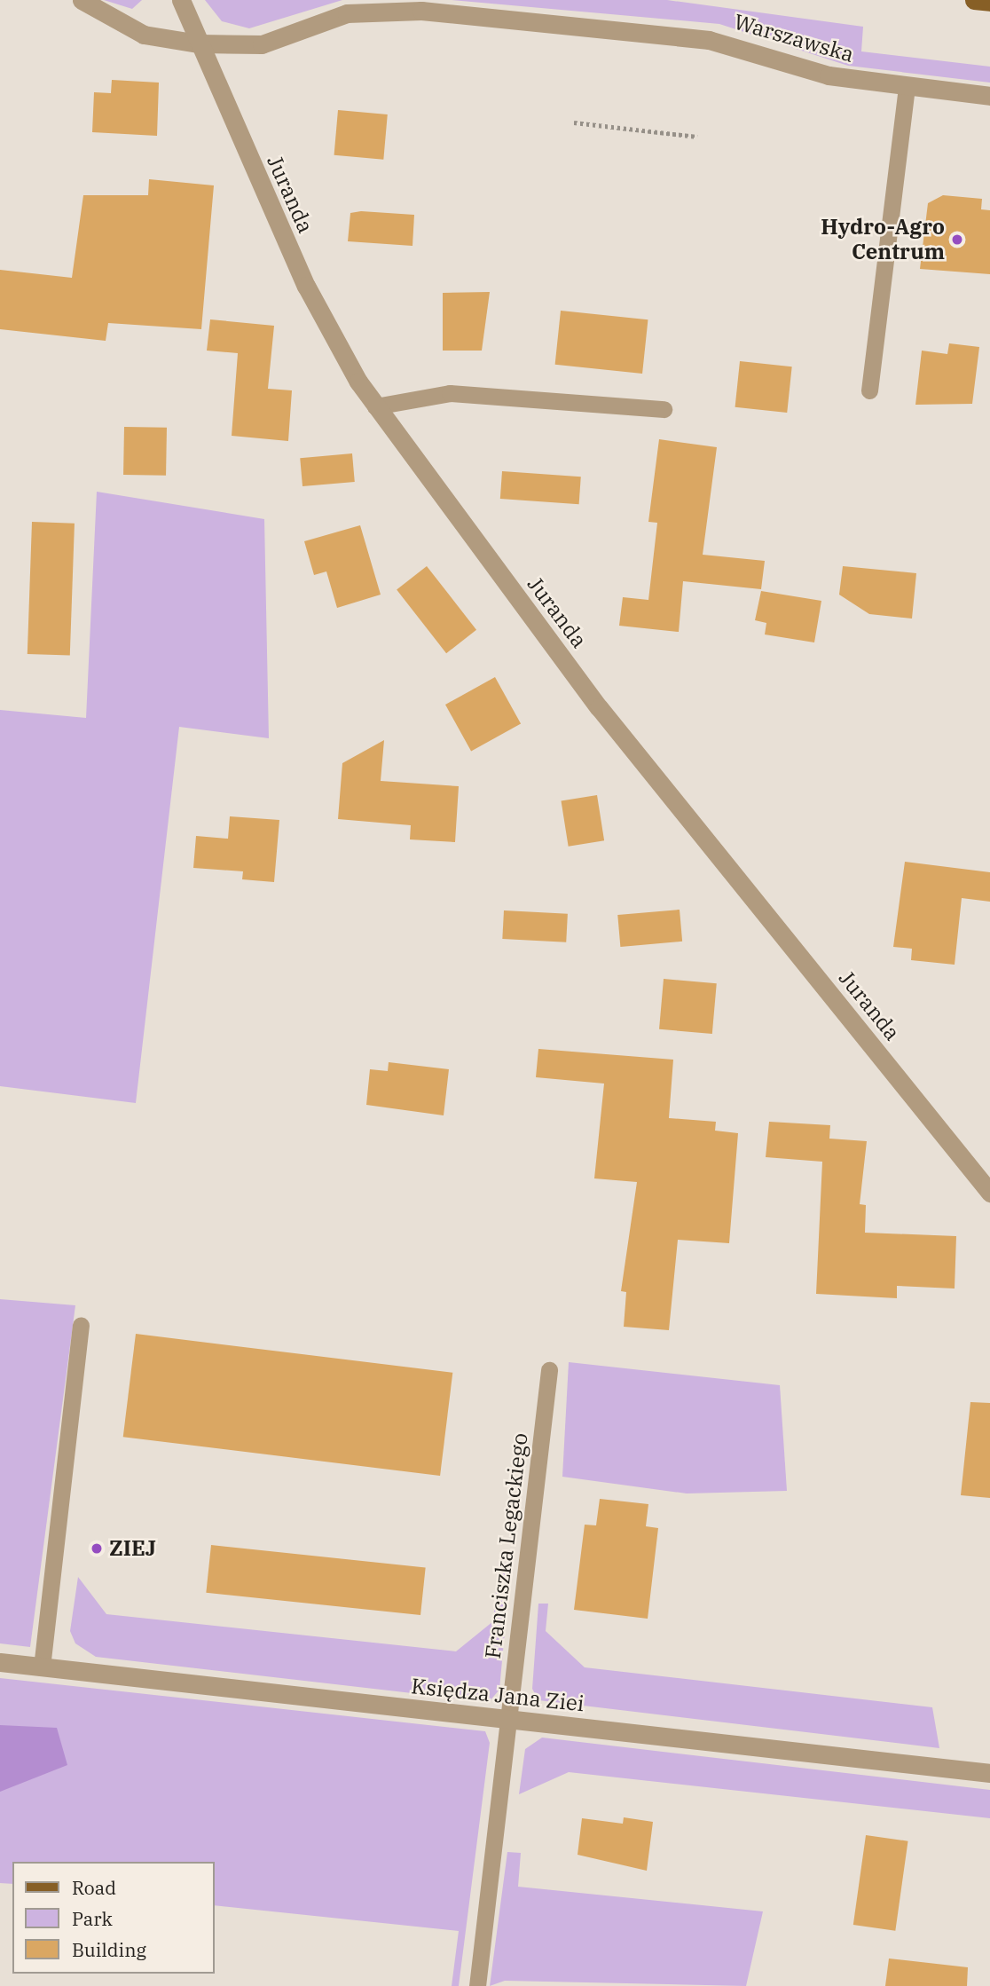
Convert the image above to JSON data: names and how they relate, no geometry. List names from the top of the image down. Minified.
{"streets":{"street":["Warszawska","Juranda","Księdza Jana Ziei"],"lane":["Franciszka Legackiego"]},"crossings":[["Warszawska","Juranda"],["Franciszka Legackiego","Księdza Jana Ziei"]],"places":["Hydro-Agro Centrum","ZIEJ"],"legend":["Road","Park","Building"]}
